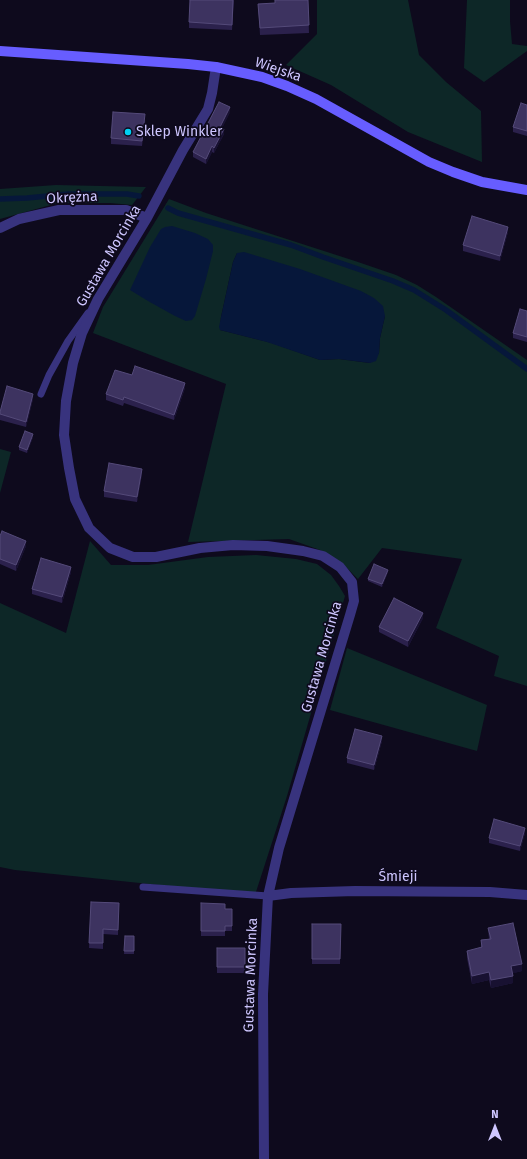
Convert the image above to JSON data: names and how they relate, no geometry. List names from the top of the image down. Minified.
{"streets":{"street":["Wiejska","Okrężna","Gustawa Morcinka","Śmieji"]},"crossings":[["Wiejska","Gustawa Morcinka"],["Okrężna","Gustawa Morcinka"],["Gustawa Morcinka","Śmieji"]],"places":["Sklep Winkler"],"north":"top"}
